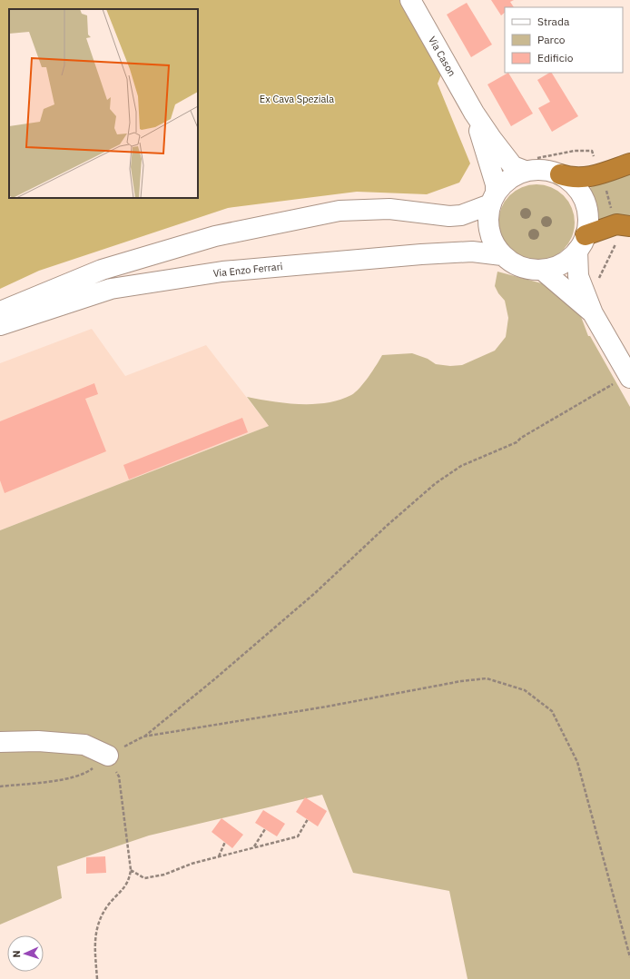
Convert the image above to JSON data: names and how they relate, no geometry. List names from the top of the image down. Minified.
{"streets":{"main road":["Via Cason","Via Enzo Ferrari"]},"crossings":[["Via Cason","Via Enzo Ferrari"]],"parks":["Ex Cava Speziala"],"legend":["Strada","Parco","Edificio"],"north":"left"}
